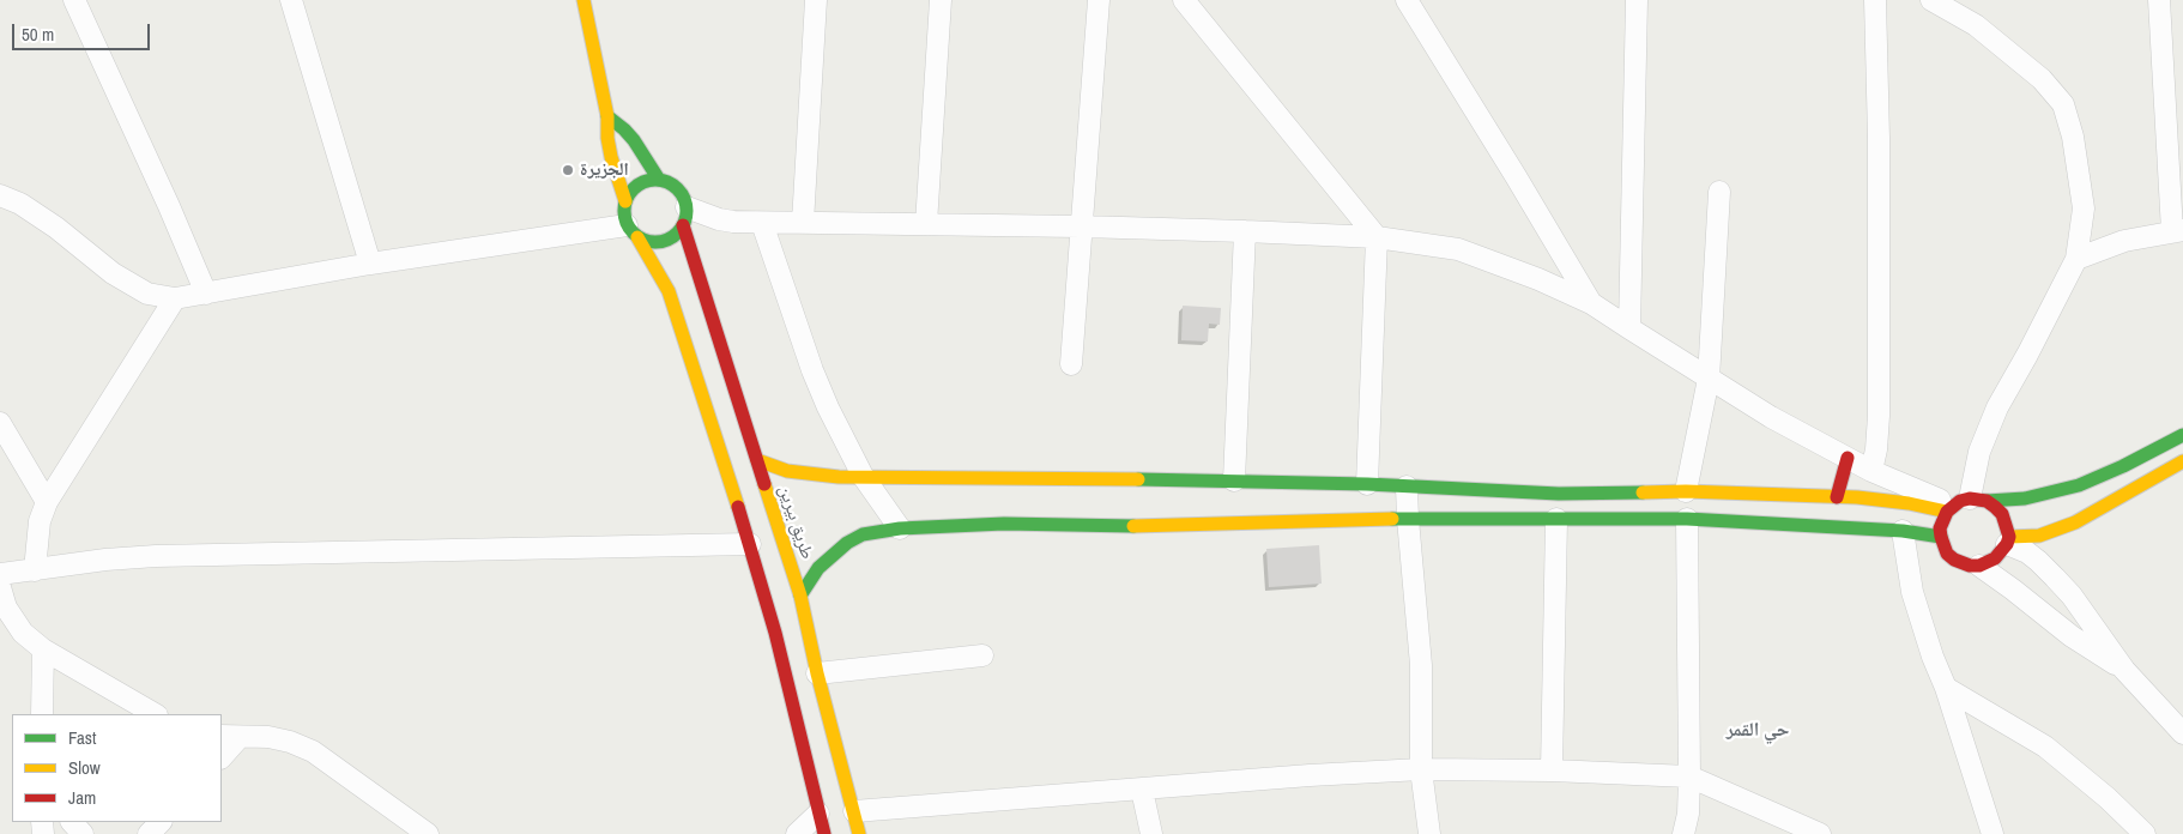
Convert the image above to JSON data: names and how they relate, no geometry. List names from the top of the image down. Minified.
{"streets":{"street":["طريق بيرين"]},"districts":["حي القمر"],"places":["الجزيرة"],"legend":["Fast","Slow","Jam"],"scale_bar":"50 m"}
